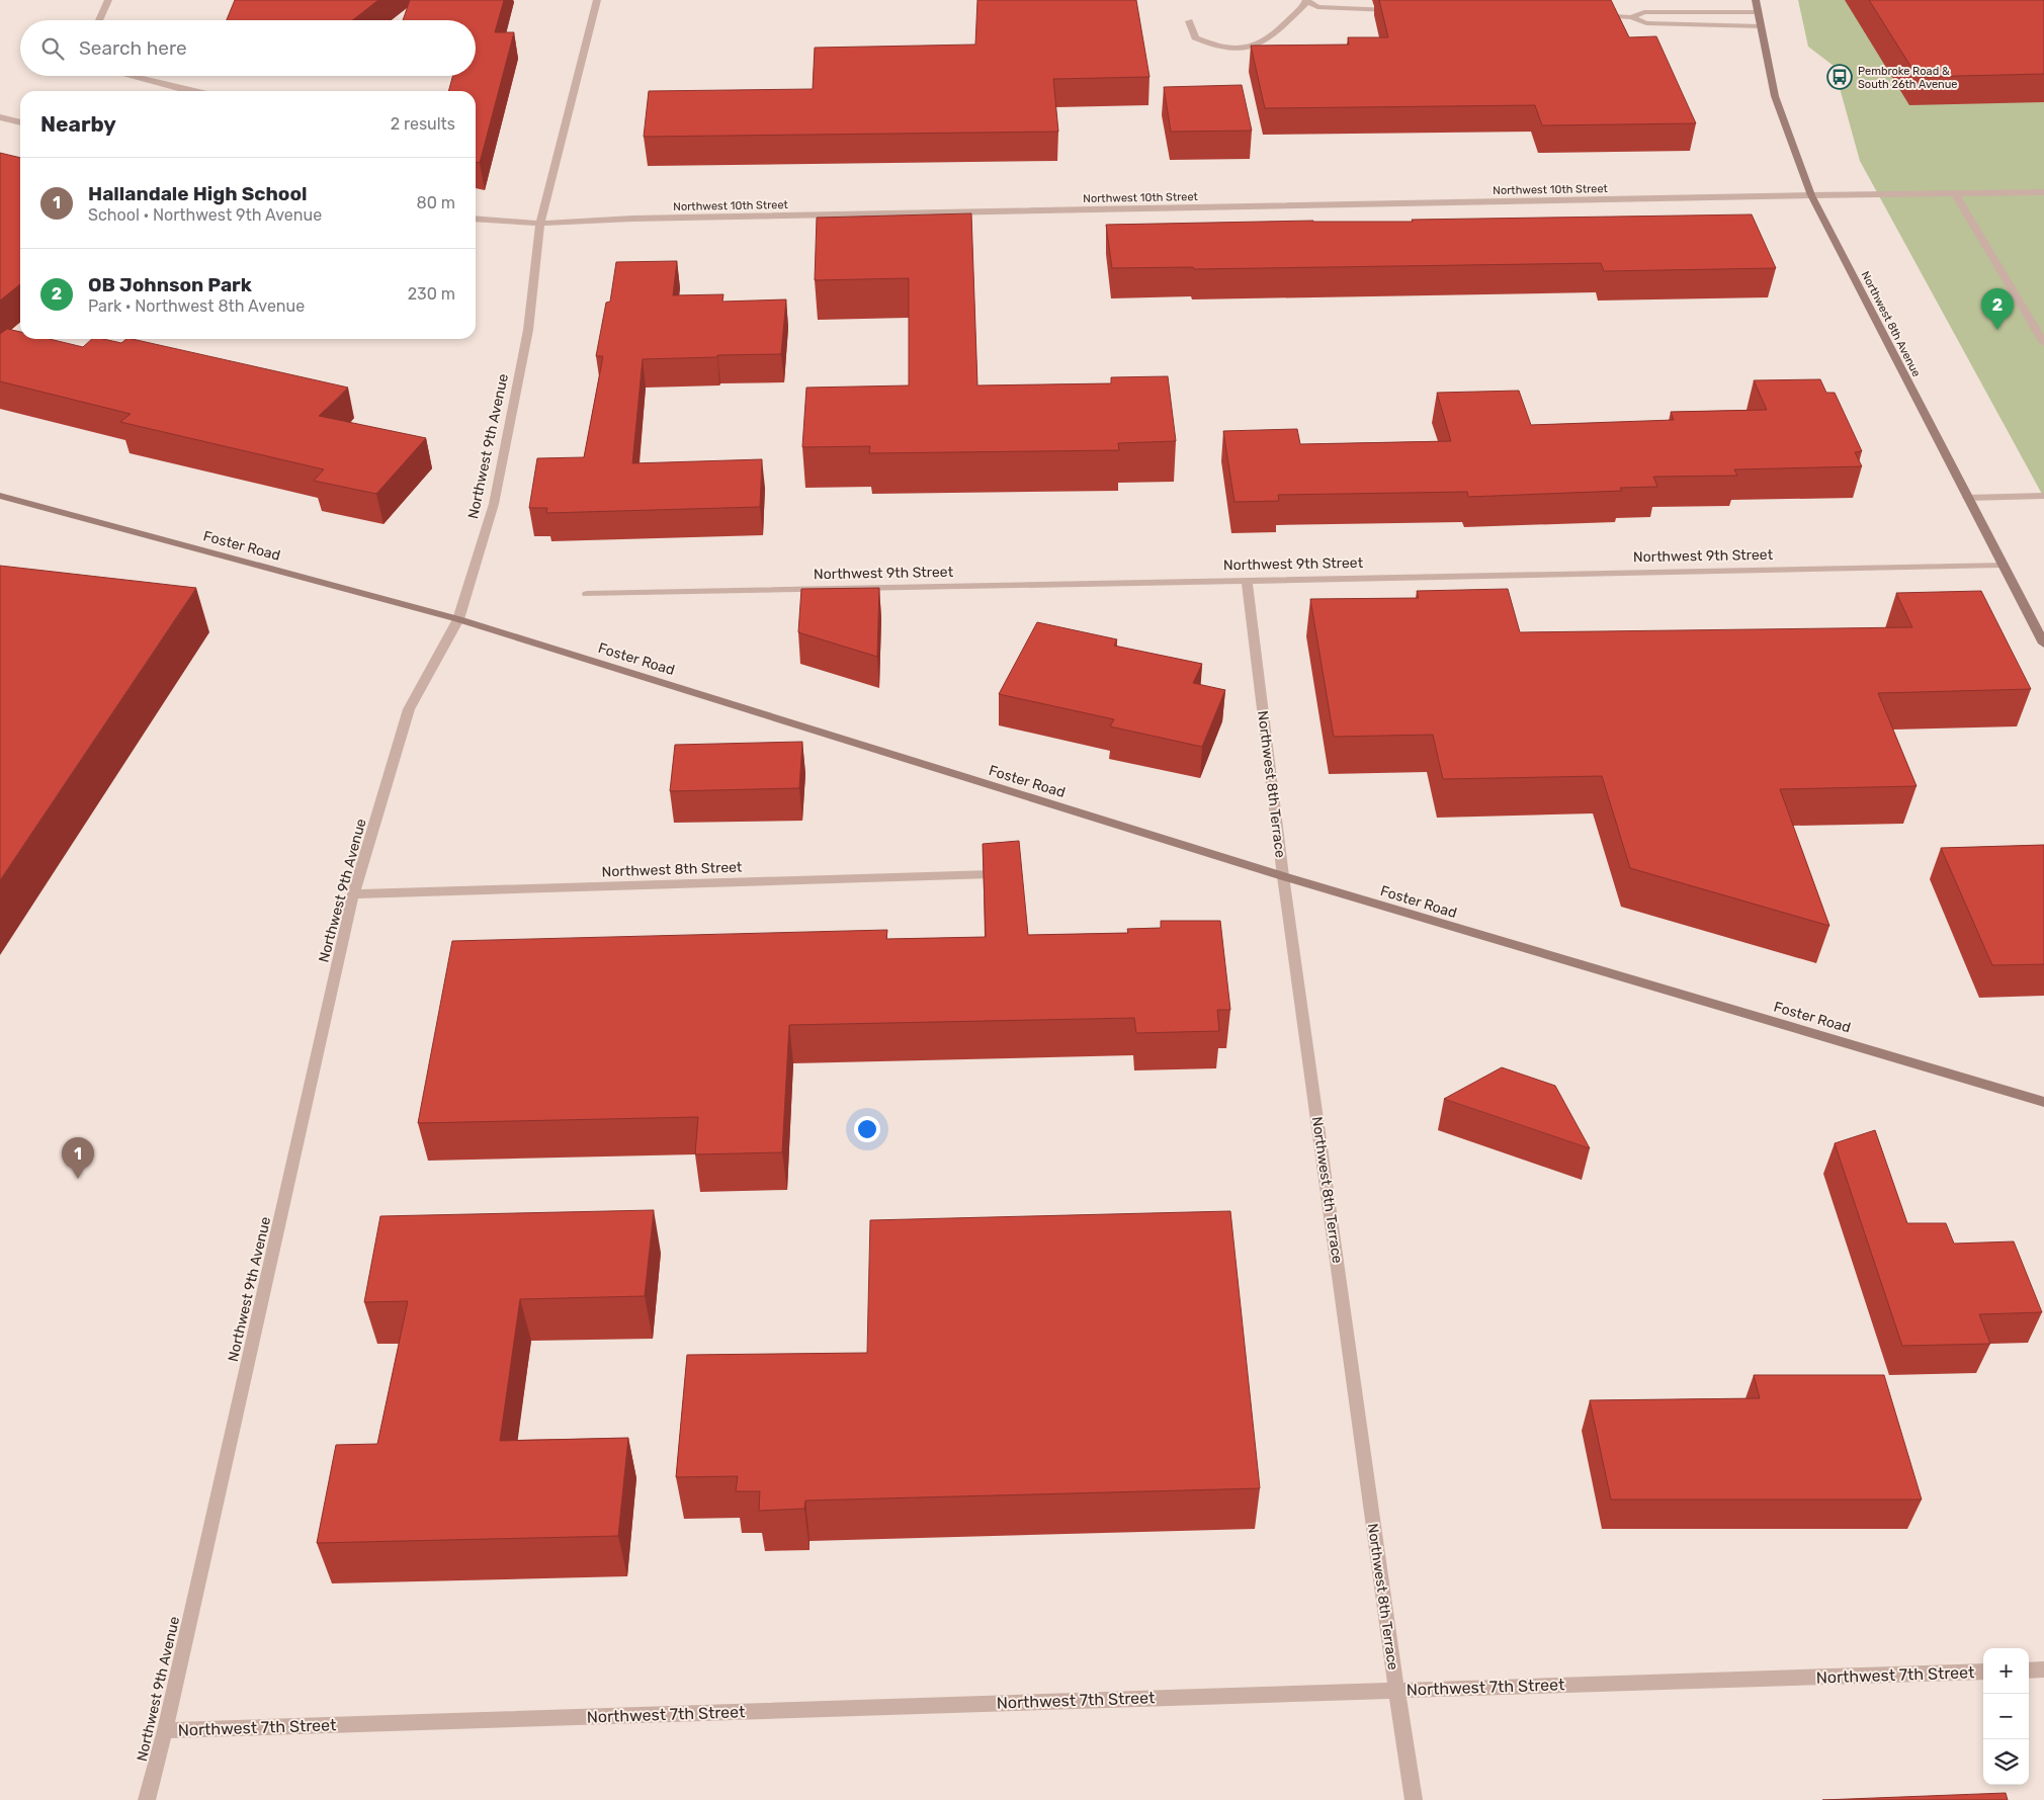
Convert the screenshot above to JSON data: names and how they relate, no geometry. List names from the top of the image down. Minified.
{"streets":{"street":["Northwest 10th Street","Northwest 8th Avenue","Northwest 9th Avenue","Foster Road","Northwest 9th Street","Northwest 8th Terrace","Northwest 8th Street","Northwest 7th Street"]},"crossings":[["Northwest 10th Street","Northwest 8th Avenue"],["Northwest 10th Street","Northwest 9th Avenue"],["Northwest 8th Avenue","Northwest 9th Street"],["Northwest 9th Avenue","Foster Road"],["Northwest 9th Avenue","Northwest 8th Street"],["Northwest 9th Avenue","Northwest 7th Street"],["Foster Road","Northwest 8th Terrace"],["Northwest 9th Street","Northwest 8th Terrace"],["Northwest 8th Terrace","Northwest 7th Street"]],"places":{"bus stop":["Pembroke Road & South 26th Avenue"]},"page":{"search":"Search here","heading":["Nearby","2 results"],"list":[{"mark":"1","name":"Hallandale High School","note":"School · Northwest 9th Avenue","value":"80 m"},{"mark":"2","name":"OB Johnson Park","note":"Park · Northwest 8th Avenue","value":"230 m"}],"pins":["2","1"],"map_buttons":["+","−"]}}
